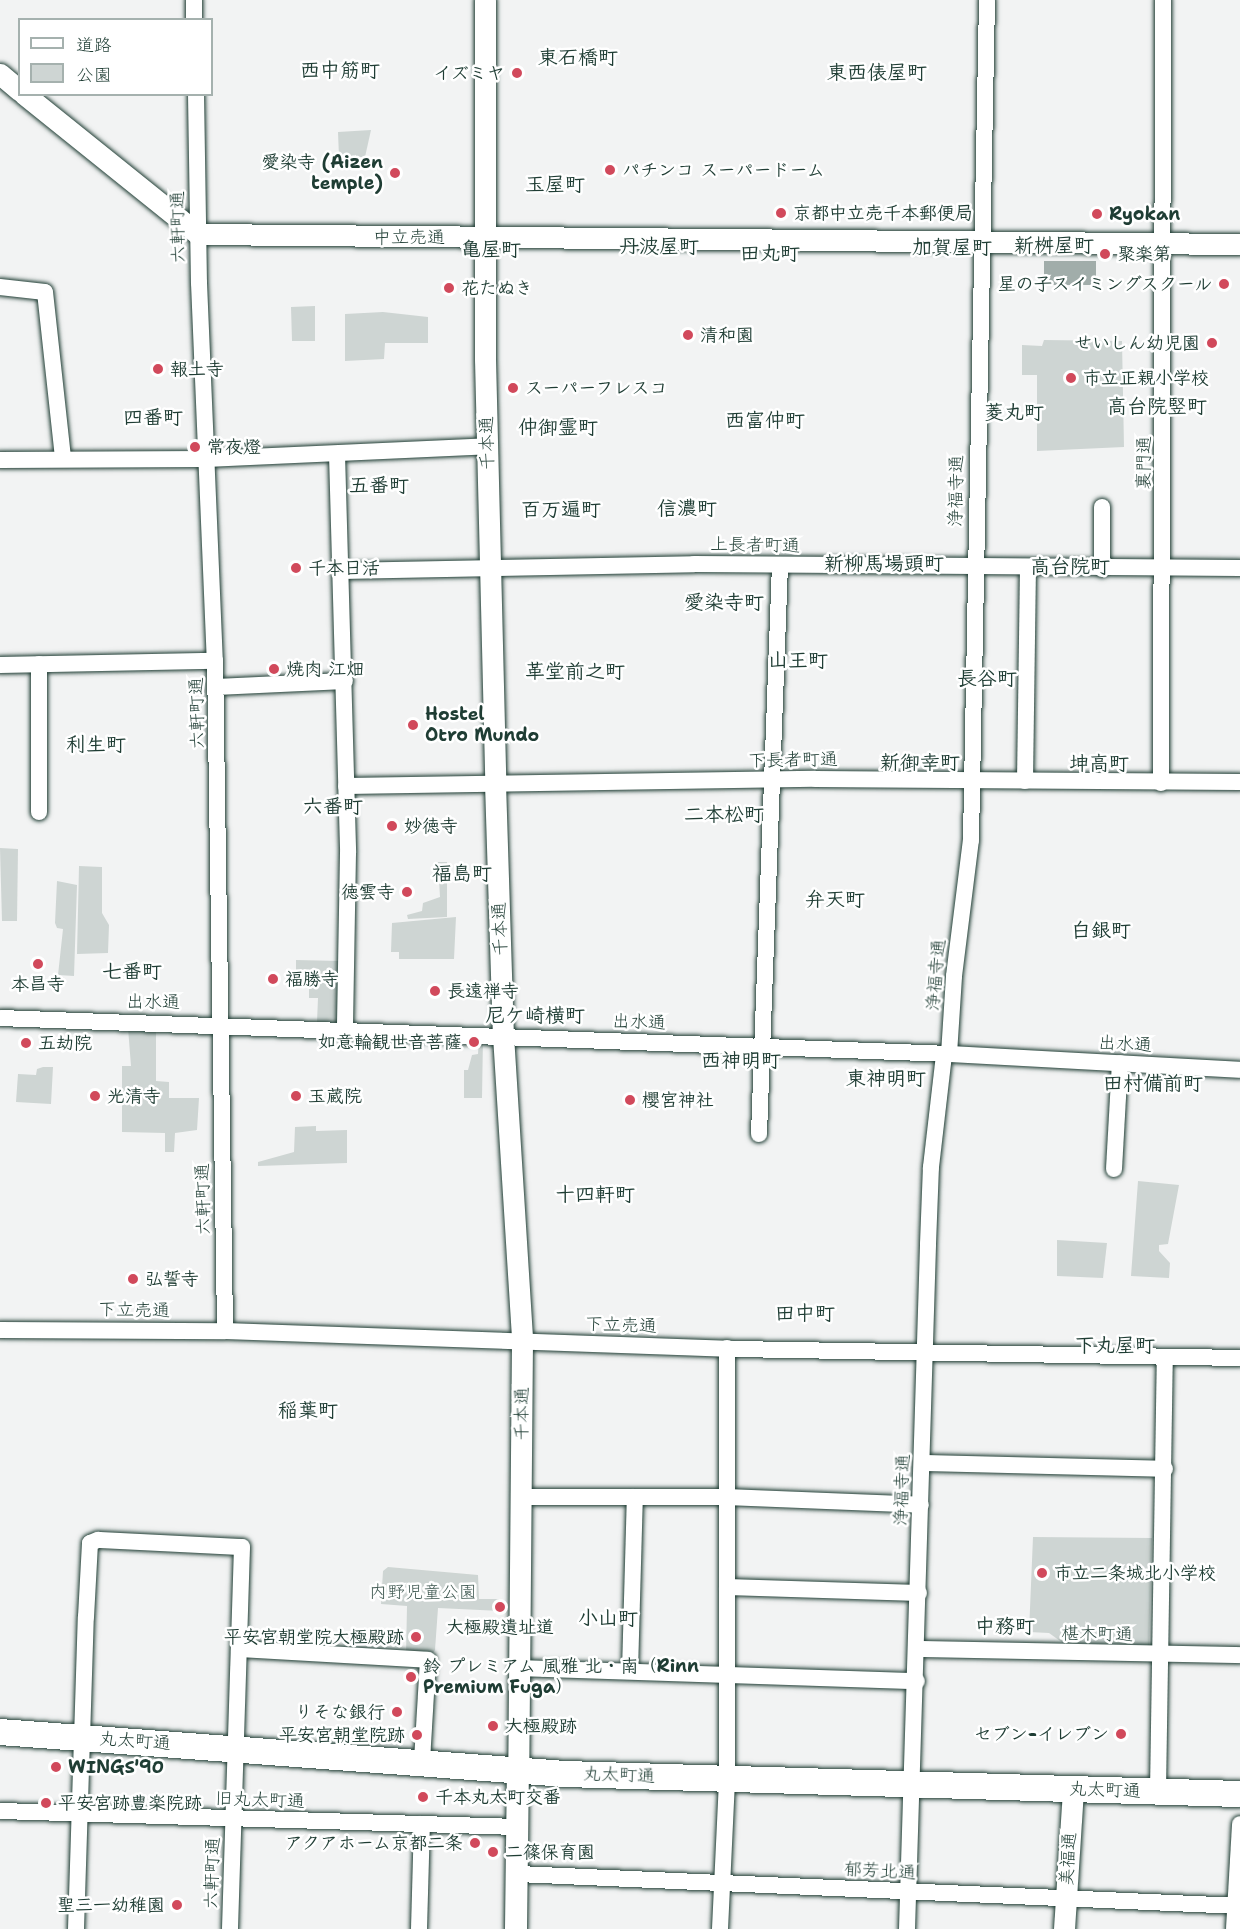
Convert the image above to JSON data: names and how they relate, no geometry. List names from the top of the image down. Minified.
{"streets":{"main road":["千本通","丸太町通"],"street":["六軒町通","中立売通","裏門通","浄福寺通","上長者町通","下長者町通","出水通","下立売通","椹木町通","旧丸太町通","美福通","郁芳北通"]},"crossings":[["六軒町通","中立売通"],["六軒町通","出水通"],["六軒町通","下立売通"],["六軒町通","丸太町通"],["六軒町通","旧丸太町通"],["中立売通","千本通"],["中立売通","裏門通"],["中立売通","浄福寺通"],["千本通","上長者町通"],["千本通","下長者町通"],["千本通","出水通"],["千本通","下立売通"],["千本通","丸太町通"],["千本通","旧丸太町通"],["千本通","郁芳北通"],["裏門通","上長者町通"],["裏門通","下長者町通"],["浄福寺通","上長者町通"],["浄福寺通","下長者町通"],["浄福寺通","出水通"],["浄福寺通","下立売通"],["浄福寺通","椹木町通"],["浄福寺通","丸太町通"],["浄福寺通","郁芳北通"],["丸太町通","美福通"],["美福通","郁芳北通"]],"districts":["東石橋町","西中筋町","東西俵屋町","玉屋町","新桝屋町","丹波屋町","加賀屋町","亀屋町","田丸町","高台院竪町","菱丸町","四番町","西富仲町","仲御霊町","五番町","信濃町","百万遍町","新柳馬場頭町","高台院町","愛染寺町","山王町","革堂前之町","長谷町","利生町","新御幸町","坤高町","六番町","二本松町","福島町","弁天町","白銀町","七番町","尼ケ崎横町","西神明町","東神明町","田村備前町","十四軒町","田中町","下丸屋町","稲葉町","小山町","中務町"],"parks":["内野児童公園"],"places":["イズミヤ","パチンコ スーパードーム","愛染寺 (Aizen temple)","京都中立売千本郵便局","Ryokan","聚楽第","星の子スイミングスクール","花たぬき","清和園","せいしん幼児園","報土寺","市立正親小学校","スーパーフレスコ","常夜燈","千本日活","焼肉 江畑","Hostel Otro Mundo","妙徳寺","徳雲寺","本昌寺","福勝寺","長遠禅寺","如意輪観世音菩薩","五劫院","光清寺","玉蔵院","櫻宮神社","弘誓寺","市立二条城北小学校","大極殿遺址道","平安宮朝堂院大極殿跡","鈴 プレミアム 風雅 北・南（Rinn Premium Fuga）","りそな銀行","大極殿跡","セブン-イレブン","平安宮朝堂院跡","WINGS'90","千本丸太町交番","平安宮跡豊楽院跡","アクアホーム京都二条","二篠保育園","聖三一幼稚園"],"legend":["道路","公園"]}
